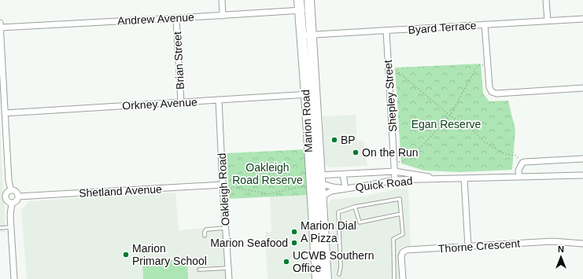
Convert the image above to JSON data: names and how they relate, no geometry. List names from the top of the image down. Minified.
{"streets":{"main road":["Marion Road"],"street":["Andrew Avenue","Byard Terrace","Brian Street","Shepley Street","Orkney Avenue","Quick Road","Oakleigh Road","Shetland Avenue","Thorne Crescent"]},"crossings":[["Andrew Avenue","Brian Street"],["Andrew Avenue","Marion Road"],["Byard Terrace","Shepley Street"],["Byard Terrace","Marion Road"],["Brian Street","Orkney Avenue"],["Shepley Street","Quick Road"],["Orkney Avenue","Marion Road"],["Orkney Avenue","Oakleigh Road"],["Marion Road","Quick Road"],["Oakleigh Road","Shetland Avenue"]],"parks":["Egan Reserve","Oakleigh Road Reserve"],"places":["BP","On the Run","Marion Dial A Pizza","Marion Seafood","Marion Primary School","UCWB Southern Office"],"north":"top"}
